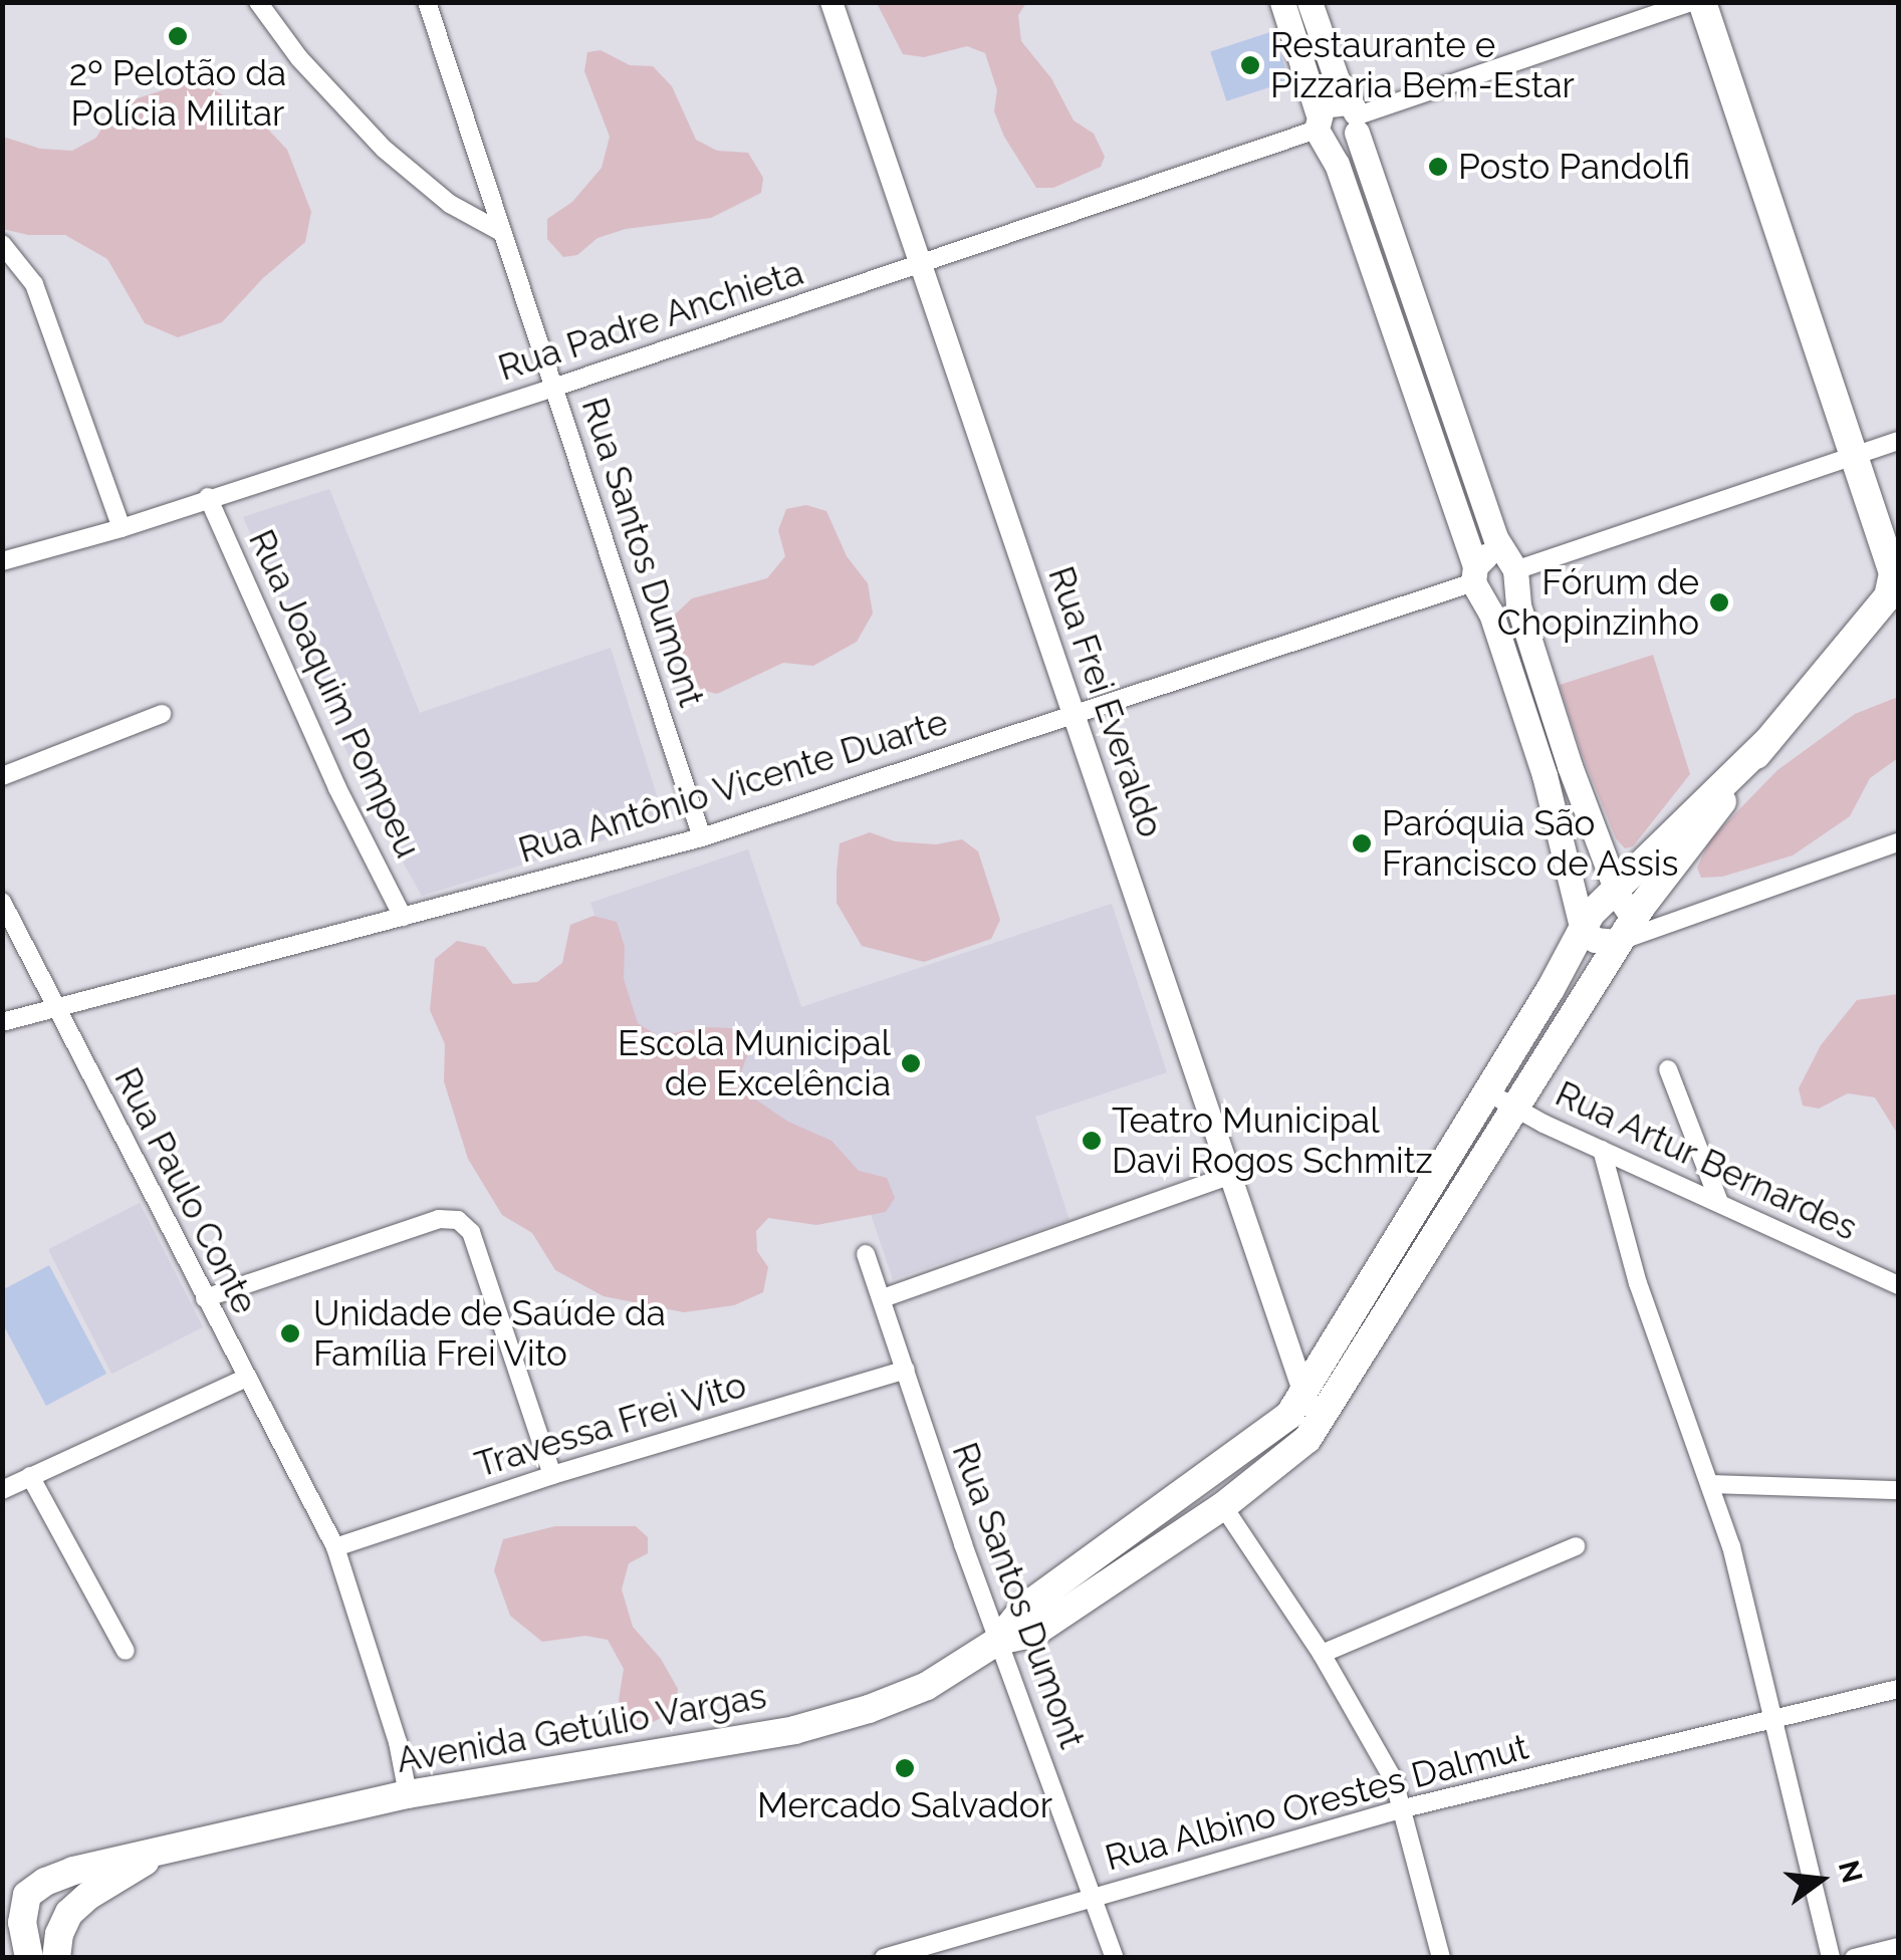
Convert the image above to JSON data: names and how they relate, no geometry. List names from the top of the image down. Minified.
{"streets":{"main road":["Avenida Getúlio Vargas"],"street":["Rua Padre Anchieta","Rua Santos Dumont","Rua Joaquim Pompeu","Rua Frei Everaldo","Rua Antônio Vicente Duarte","Rua Artur Bernardes","Rua Paulo Conte","Travessa Frei Vito","Rua Albino Orestes Dalmut"]},"crossings":[["Rua Padre Anchieta","Rua Santos Dumont"],["Rua Padre Anchieta","Rua Joaquim Pompeu"],["Rua Padre Anchieta","Rua Frei Everaldo"],["Rua Santos Dumont","Rua Antônio Vicente Duarte"],["Rua Santos Dumont","Travessa Frei Vito"],["Rua Santos Dumont","Avenida Getúlio Vargas"],["Rua Santos Dumont","Rua Albino Orestes Dalmut"],["Rua Joaquim Pompeu","Rua Antônio Vicente Duarte"],["Rua Frei Everaldo","Rua Antônio Vicente Duarte"],["Rua Frei Everaldo","Avenida Getúlio Vargas"],["Rua Antônio Vicente Duarte","Rua Paulo Conte"],["Rua Artur Bernardes","Avenida Getúlio Vargas"],["Rua Paulo Conte","Travessa Frei Vito"],["Rua Paulo Conte","Avenida Getúlio Vargas"]],"places":["2º Pelotão da Polícia Militar","Restaurante e Pizzaria Bem-Estar","Posto Pandolfi","Fórum de Chopinzinho","Paróquia São Francisco de Assis","Escola Municipal de Excelência","Teatro Municipal Davi Rogos Schmitz","Unidade de Saúde da Família Frei Vito","Mercado Salvador"],"north":"right"}
